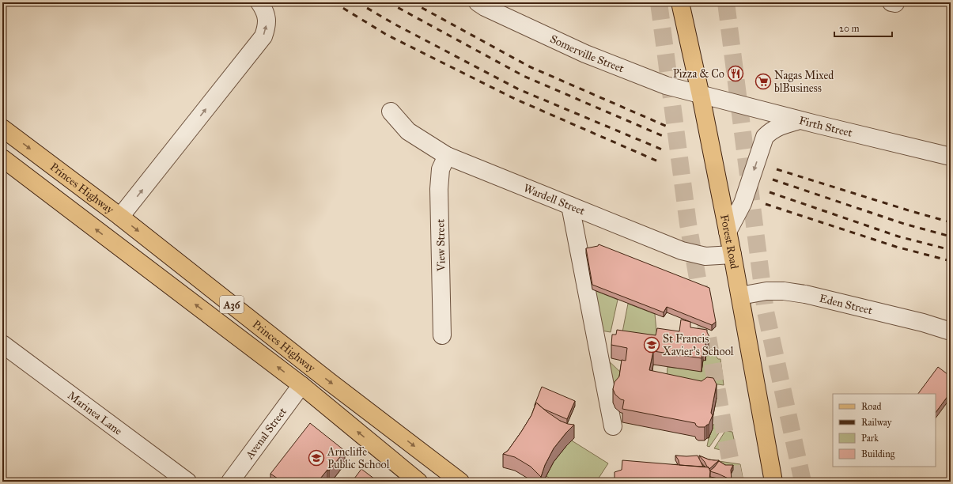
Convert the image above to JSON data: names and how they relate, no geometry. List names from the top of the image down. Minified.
{"streets":{"main road":["Princes Highway","Forest Road","A36"],"street":["Somerville Street","Firth Street","Wardell Street","View Street","Eden Street","Marinea Lane","Avenal Street"]},"crossings":[["Somerville Street","Firth Street"],["Somerville Street","Forest Road"],["Firth Street","Forest Road"],["Princes Highway","Avenal Street"],["Wardell Street","Forest Road"],["Wardell Street","View Street"],["Forest Road","Eden Street"]],"places":{"restaurant":["Pizza & Co"],"supermarket":["Nagas Mixed blBusiness"],"school or university":["St Francis Xavier's School","Arncliffe Public School"]},"legend":["Road","Railway","Park","Building"],"scale_bar":"20 m"}
